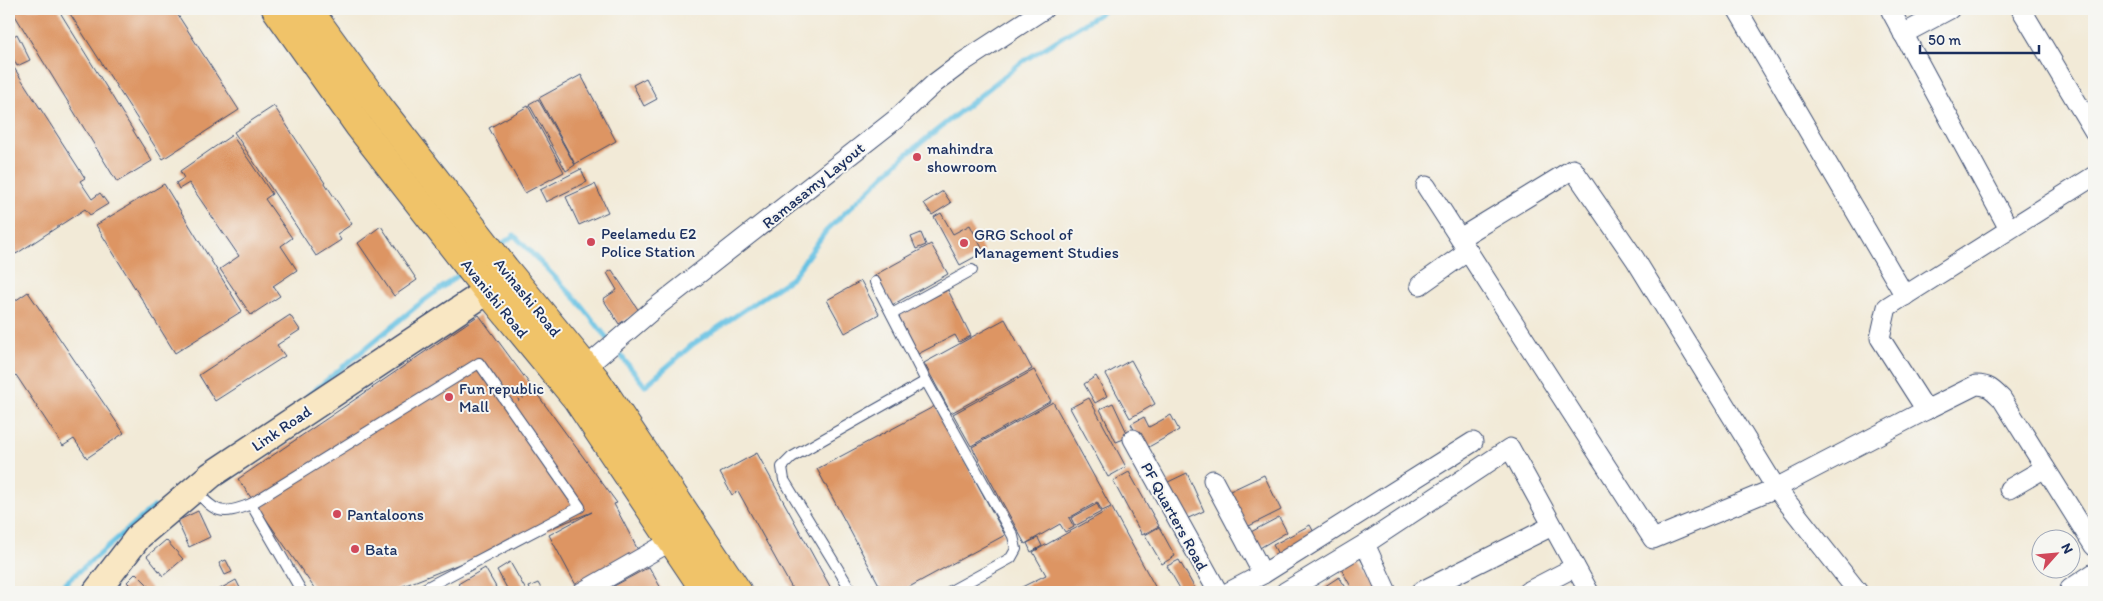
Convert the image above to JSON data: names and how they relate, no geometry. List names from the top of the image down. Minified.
{"streets":{"main road":["Avinashi Road","Avanishi Road"],"street":["Ramasamy Layout","Link Road","PF Quarters Road"]},"crossings":[["Ramasamy Layout","Avinashi Road"],["Avinashi Road","Avanishi Road"],["Avanishi Road","Link Road"]],"places":["mahindra showroom","Peelamedu E2 Police Station","GRG School of Management Studies","Fun republic Mall","Pantaloons","Bata"],"scale_bar":"50 m","north":"top right"}
